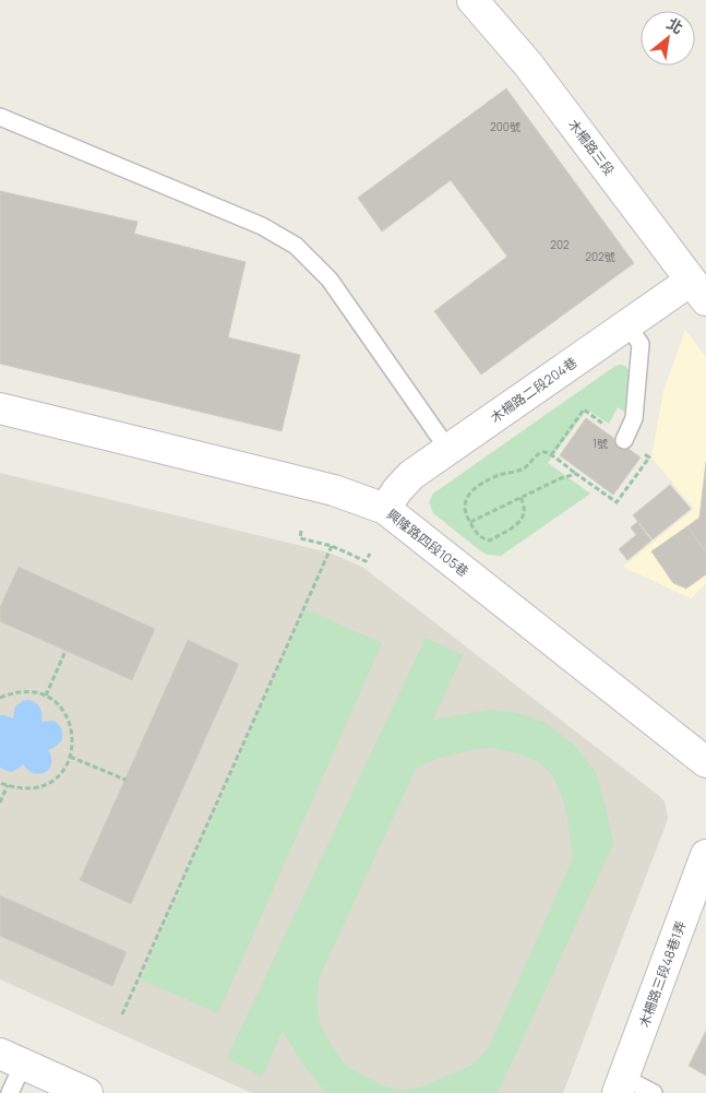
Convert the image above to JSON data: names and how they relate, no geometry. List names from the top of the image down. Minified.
{"streets":{"street":["木柵路三段","木柵路二段204巷","興隆路四段105巷","木柵路三段48巷1弄"]},"crossings":[["木柵路三段","木柵路二段204巷"],["木柵路二段204巷","興隆路四段105巷"]],"house_numbers":["200號","202","202號","1號"],"north":"top right"}
